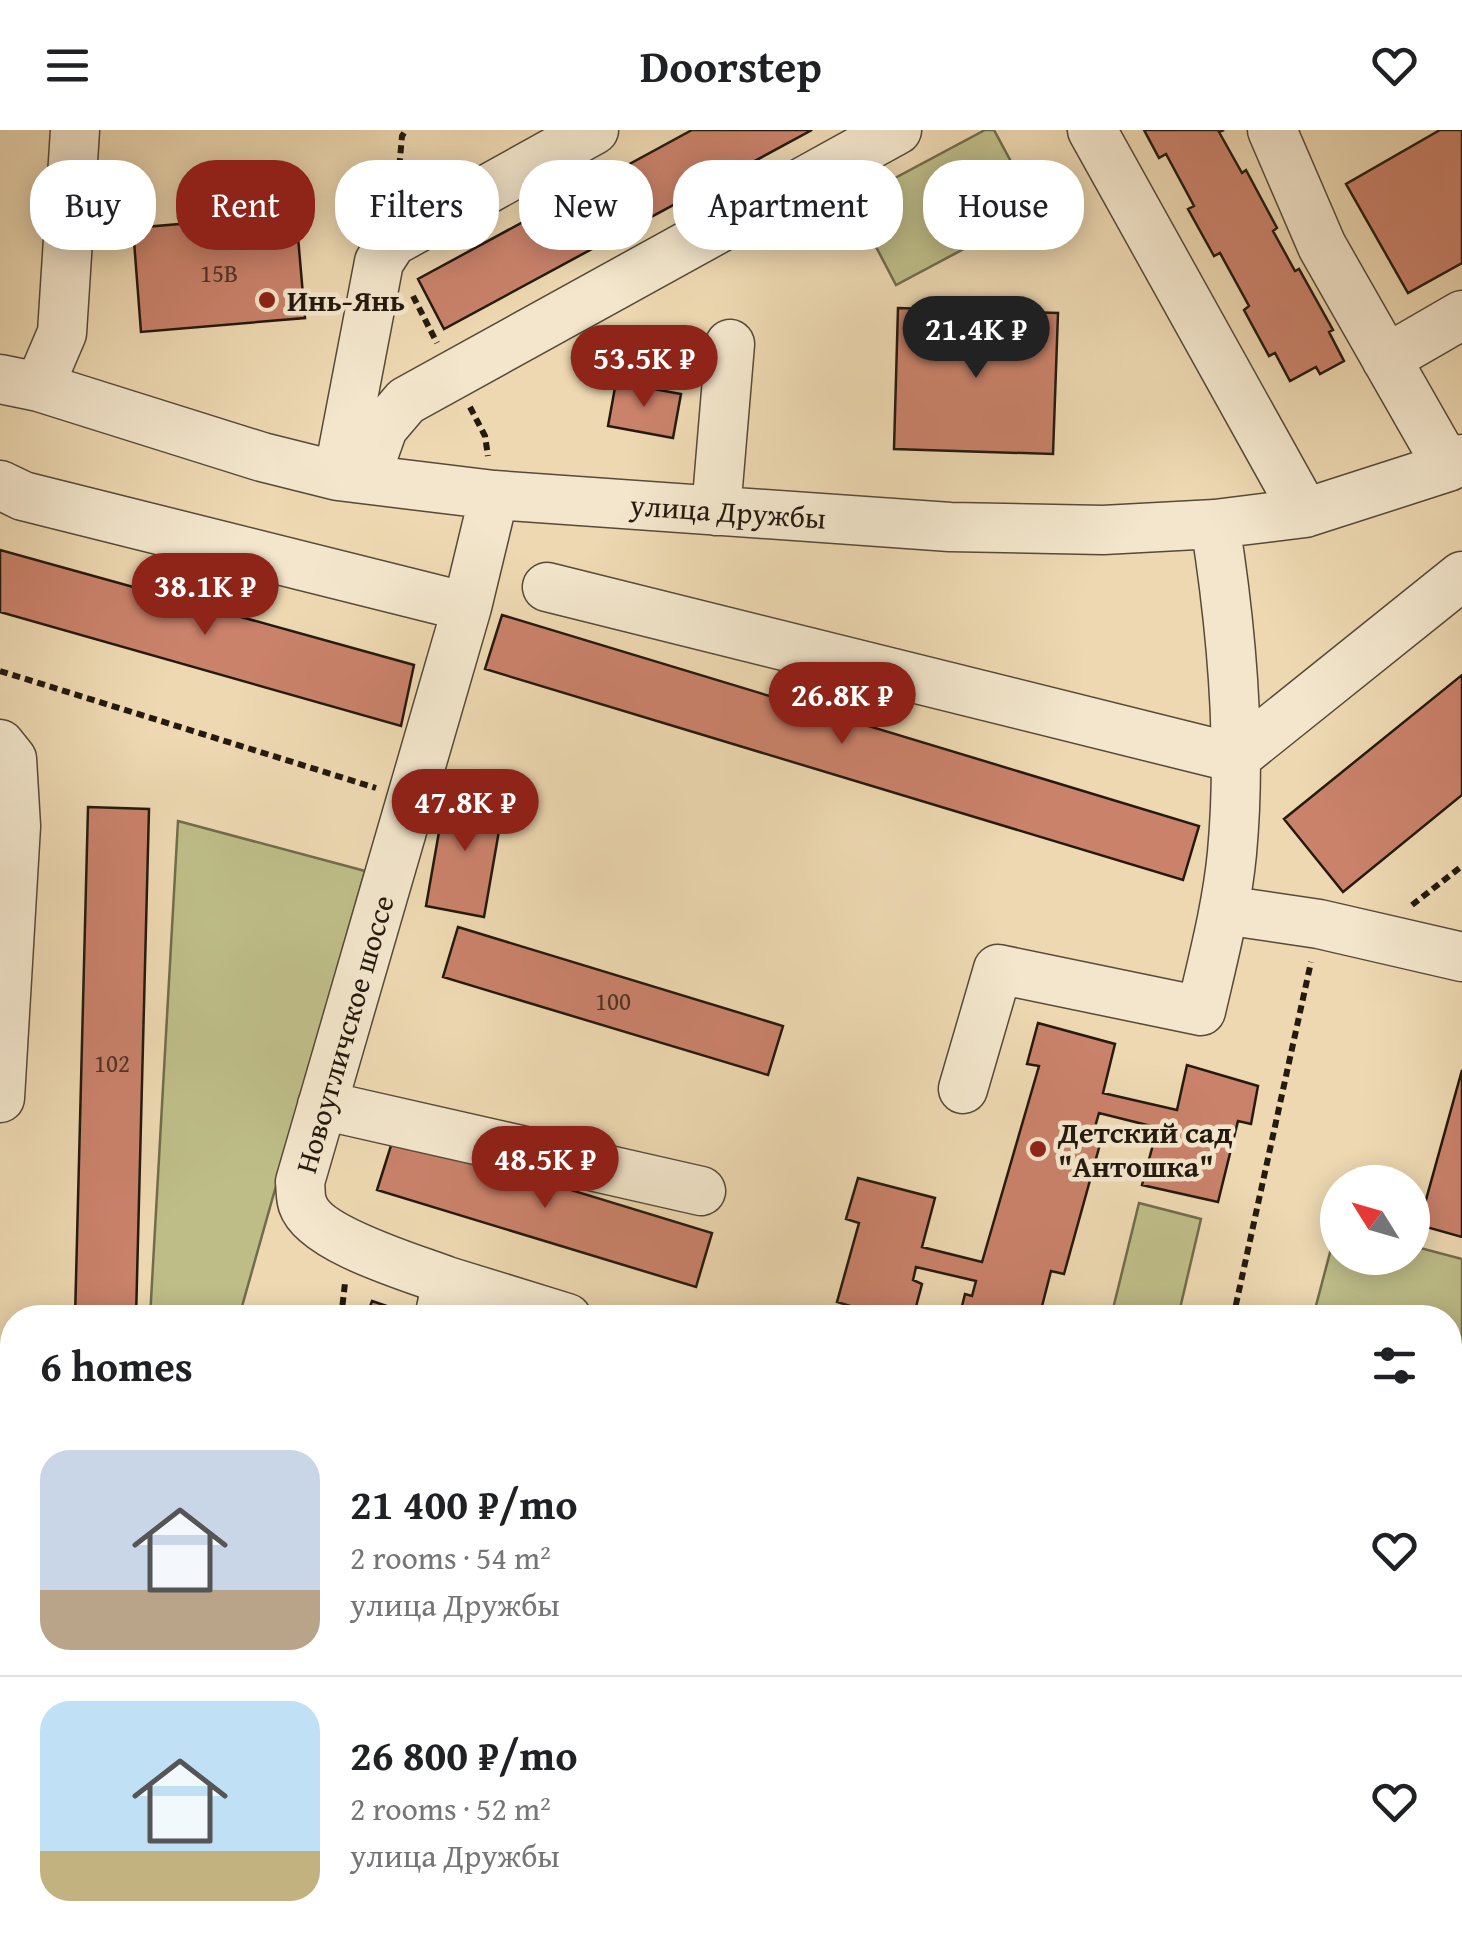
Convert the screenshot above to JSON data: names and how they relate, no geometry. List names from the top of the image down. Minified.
{"streets":{"street":["улица Дружбы","Новоугличское шоссе"]},"crossings":[["улица Дружбы","Новоугличское шоссе"]],"places":["Инь-Янь","Детский сад \"Антошка\""],"house_numbers":["15В","100","102"],"north":"top left","page":{"header":"Doorstep","chip":["Buy","Rent","Filters","New","Apartment","House"],"price":["21.4K ₽","53.5K ₽","38.1K ₽","26.8K ₽","47.8K ₽","48.5K ₽"],"heading":"6 homes","list":[{"name":"21 400 ₽/mo","note":"2 rooms · 54 m² · улица Дружбы"},{"name":"26 800 ₽/mo","note":"2 rooms · 52 m² · улица Дружбы"}]}}
